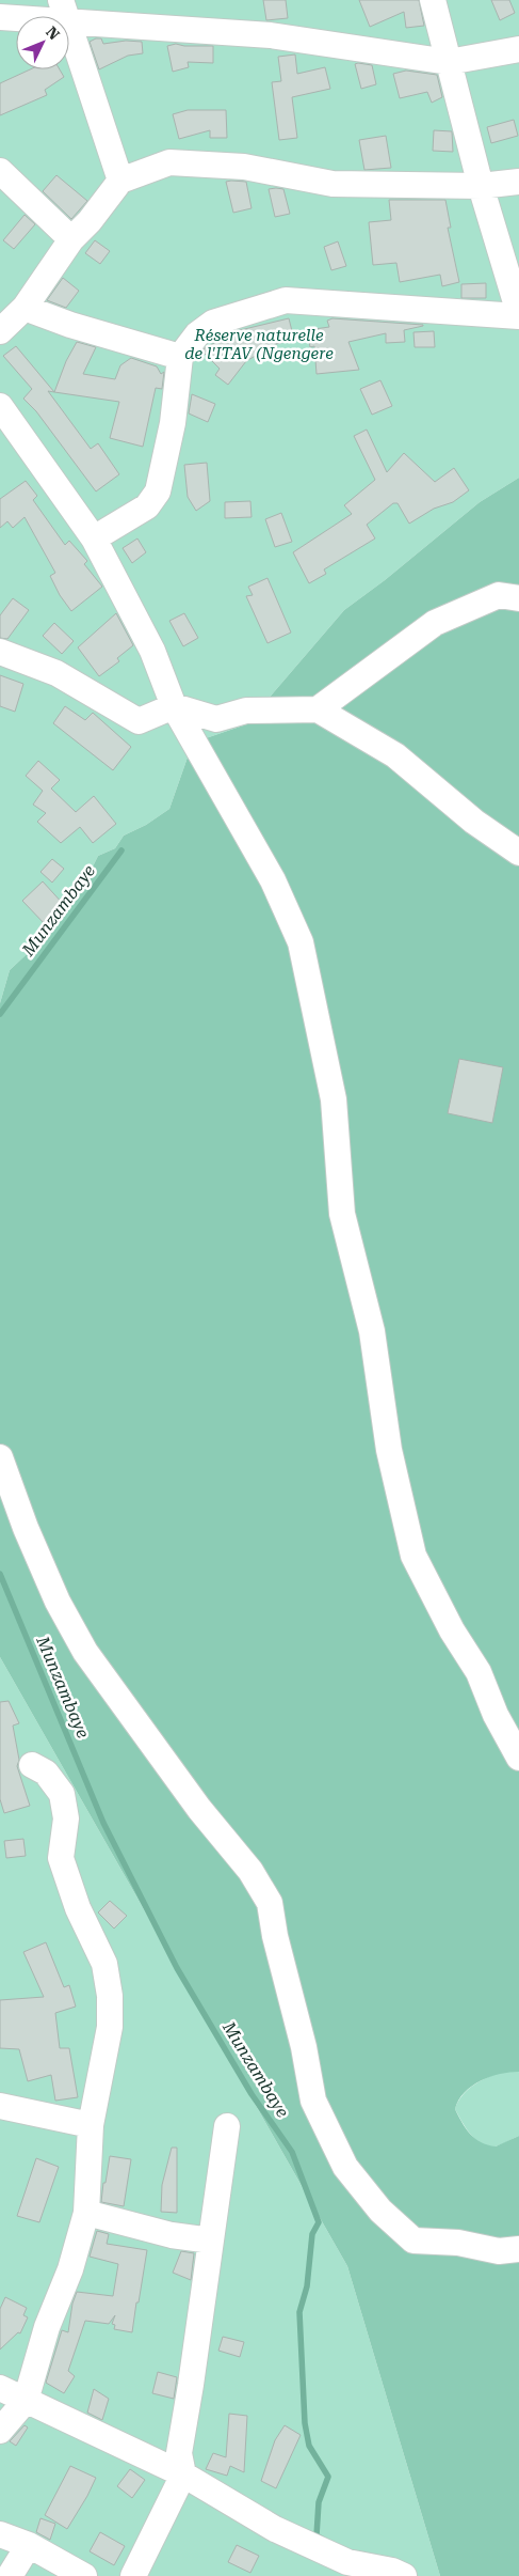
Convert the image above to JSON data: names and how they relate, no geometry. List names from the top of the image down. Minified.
{"water":["Munzambaye"],"parks":["Réserve naturelle de l'ITAV (Ngengere"],"north":"top right"}
